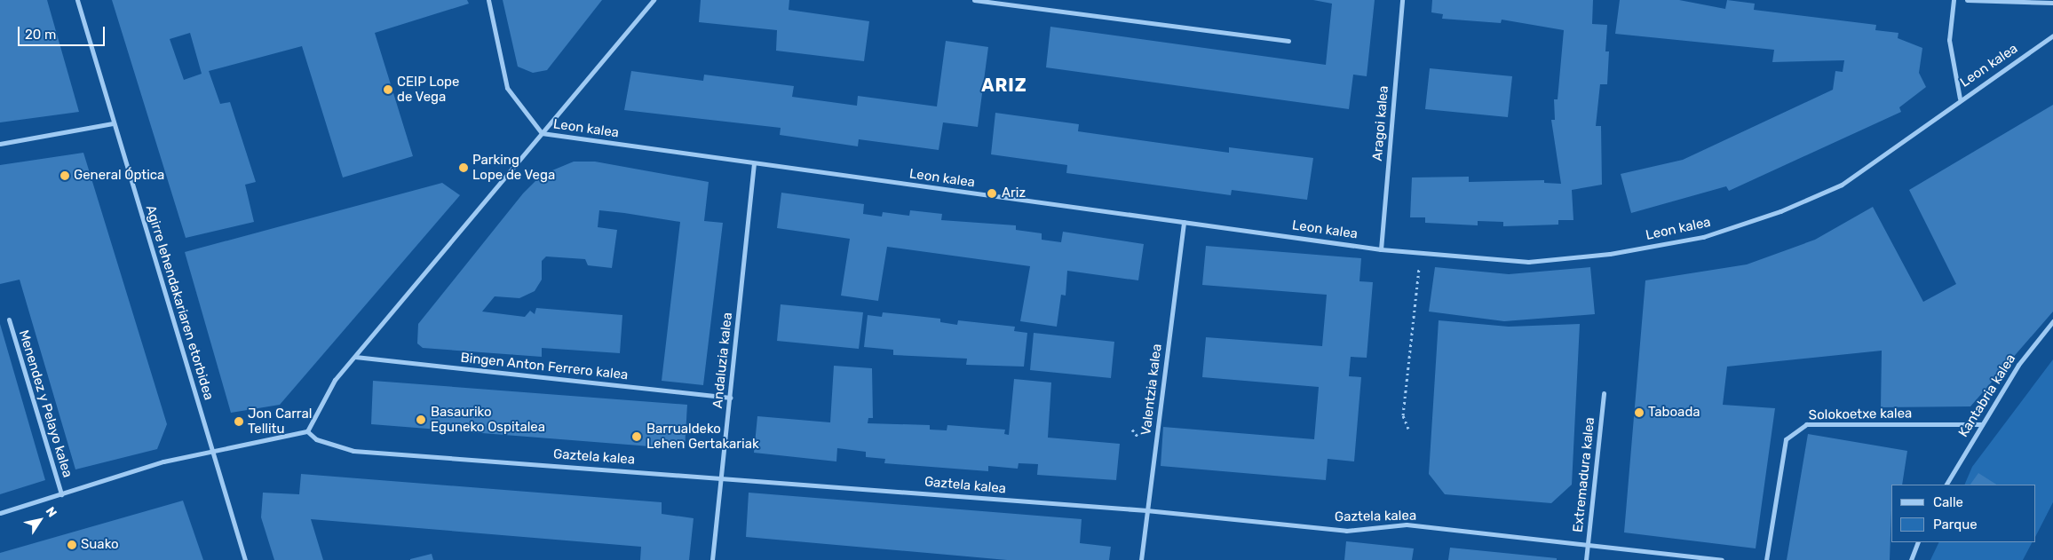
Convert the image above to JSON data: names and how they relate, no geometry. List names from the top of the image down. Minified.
{"streets":{"street":["Leon kalea","Aragoi kalea","Agirre lehendakariaren etorbidea","Andaluzia kalea","Bingen Anton Ferrero kalea","Valentzia kalea","Kantabria kalea","Menendez y Pelayo kalea","Solokoetxe kalea","Gaztela kalea","Extremadura kalea"]},"crossings":[["Leon kalea","Aragoi kalea"],["Leon kalea","Andaluzia kalea"],["Leon kalea","Valentzia kalea"],["Agirre lehendakariaren etorbidea","Menendez y Pelayo kalea"],["Andaluzia kalea","Bingen Anton Ferrero kalea"],["Andaluzia kalea","Gaztela kalea"],["Valentzia kalea","Gaztela kalea"],["Kantabria kalea","Solokoetxe kalea"],["Gaztela kalea","Extremadura kalea"]],"districts":["ARIZ"],"places":["CEIP Lope de Vega","Parking Lope de Vega","General Óptica","Ariz","Taboada","Basauriko Eguneko Ospitalea","Jon Carral Tellitu","Barrualdeko Lehen Gertakariak","Suako"],"legend":["Calle","Parque"],"scale_bar":"20 m","north":"top right"}
